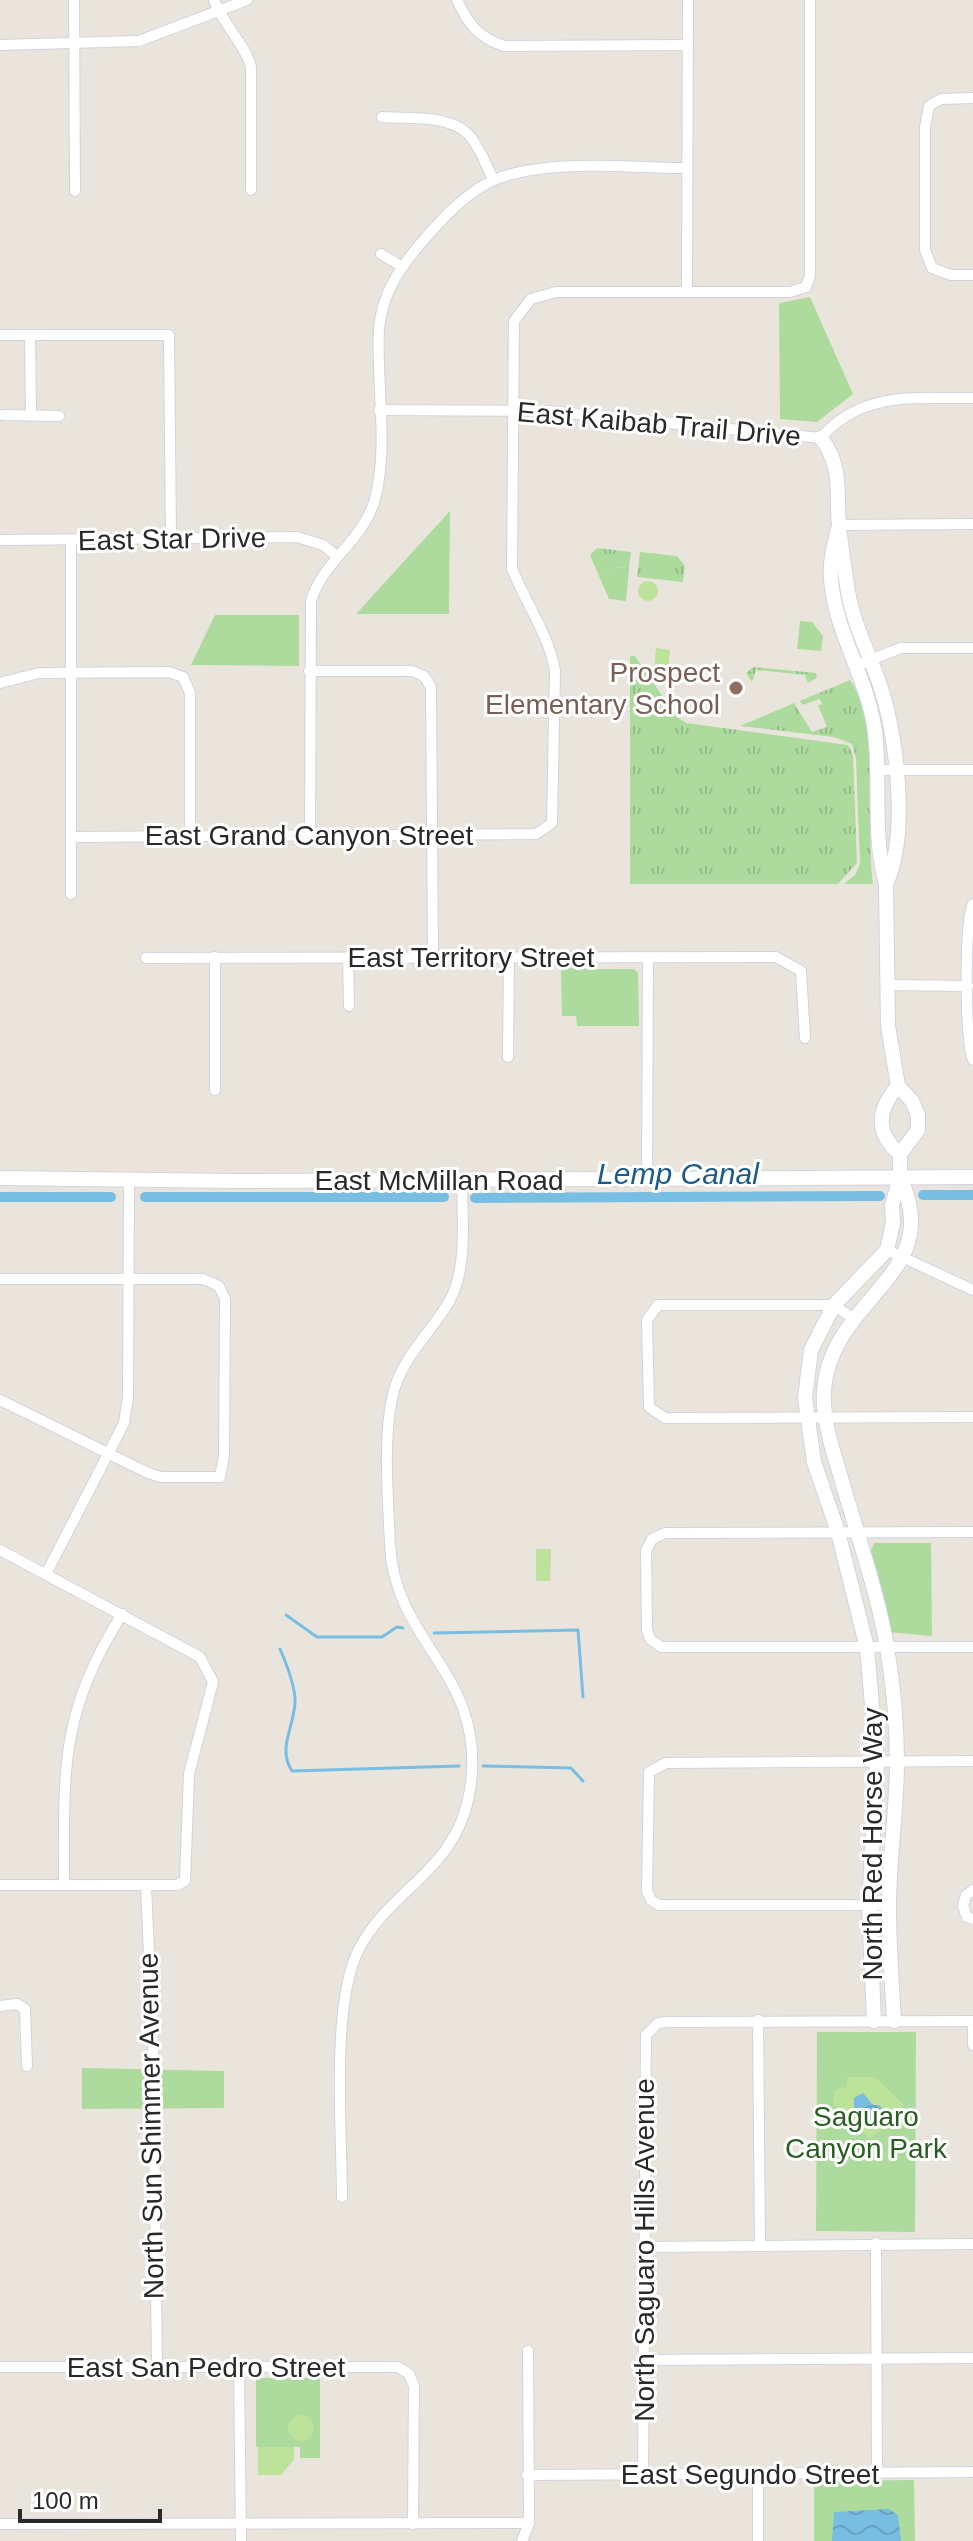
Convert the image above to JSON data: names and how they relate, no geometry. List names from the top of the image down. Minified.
{"streets":{"street":["East Kaibab Trail Drive","East Star Drive","East Grand Canyon Street","East Territory Street","East McMillan Road","North Red Horse Way","North Sun Shimmer Avenue","North Saguaro Hills Avenue","East San Pedro Street","East Segundo Street"]},"crossings":[["East Kaibab Trail Drive","East Grand Canyon Street"],["East Kaibab Trail Drive","North Red Horse Way"],["East McMillan Road","North Red Horse Way"],["North Sun Shimmer Avenue","East San Pedro Street"],["North Saguaro Hills Avenue","East Segundo Street"]],"water":["Lemp Canal"],"parks":["Saguaro Canyon Park"],"places":["Prospect Elementary School"],"scale_bar":"100 m"}
